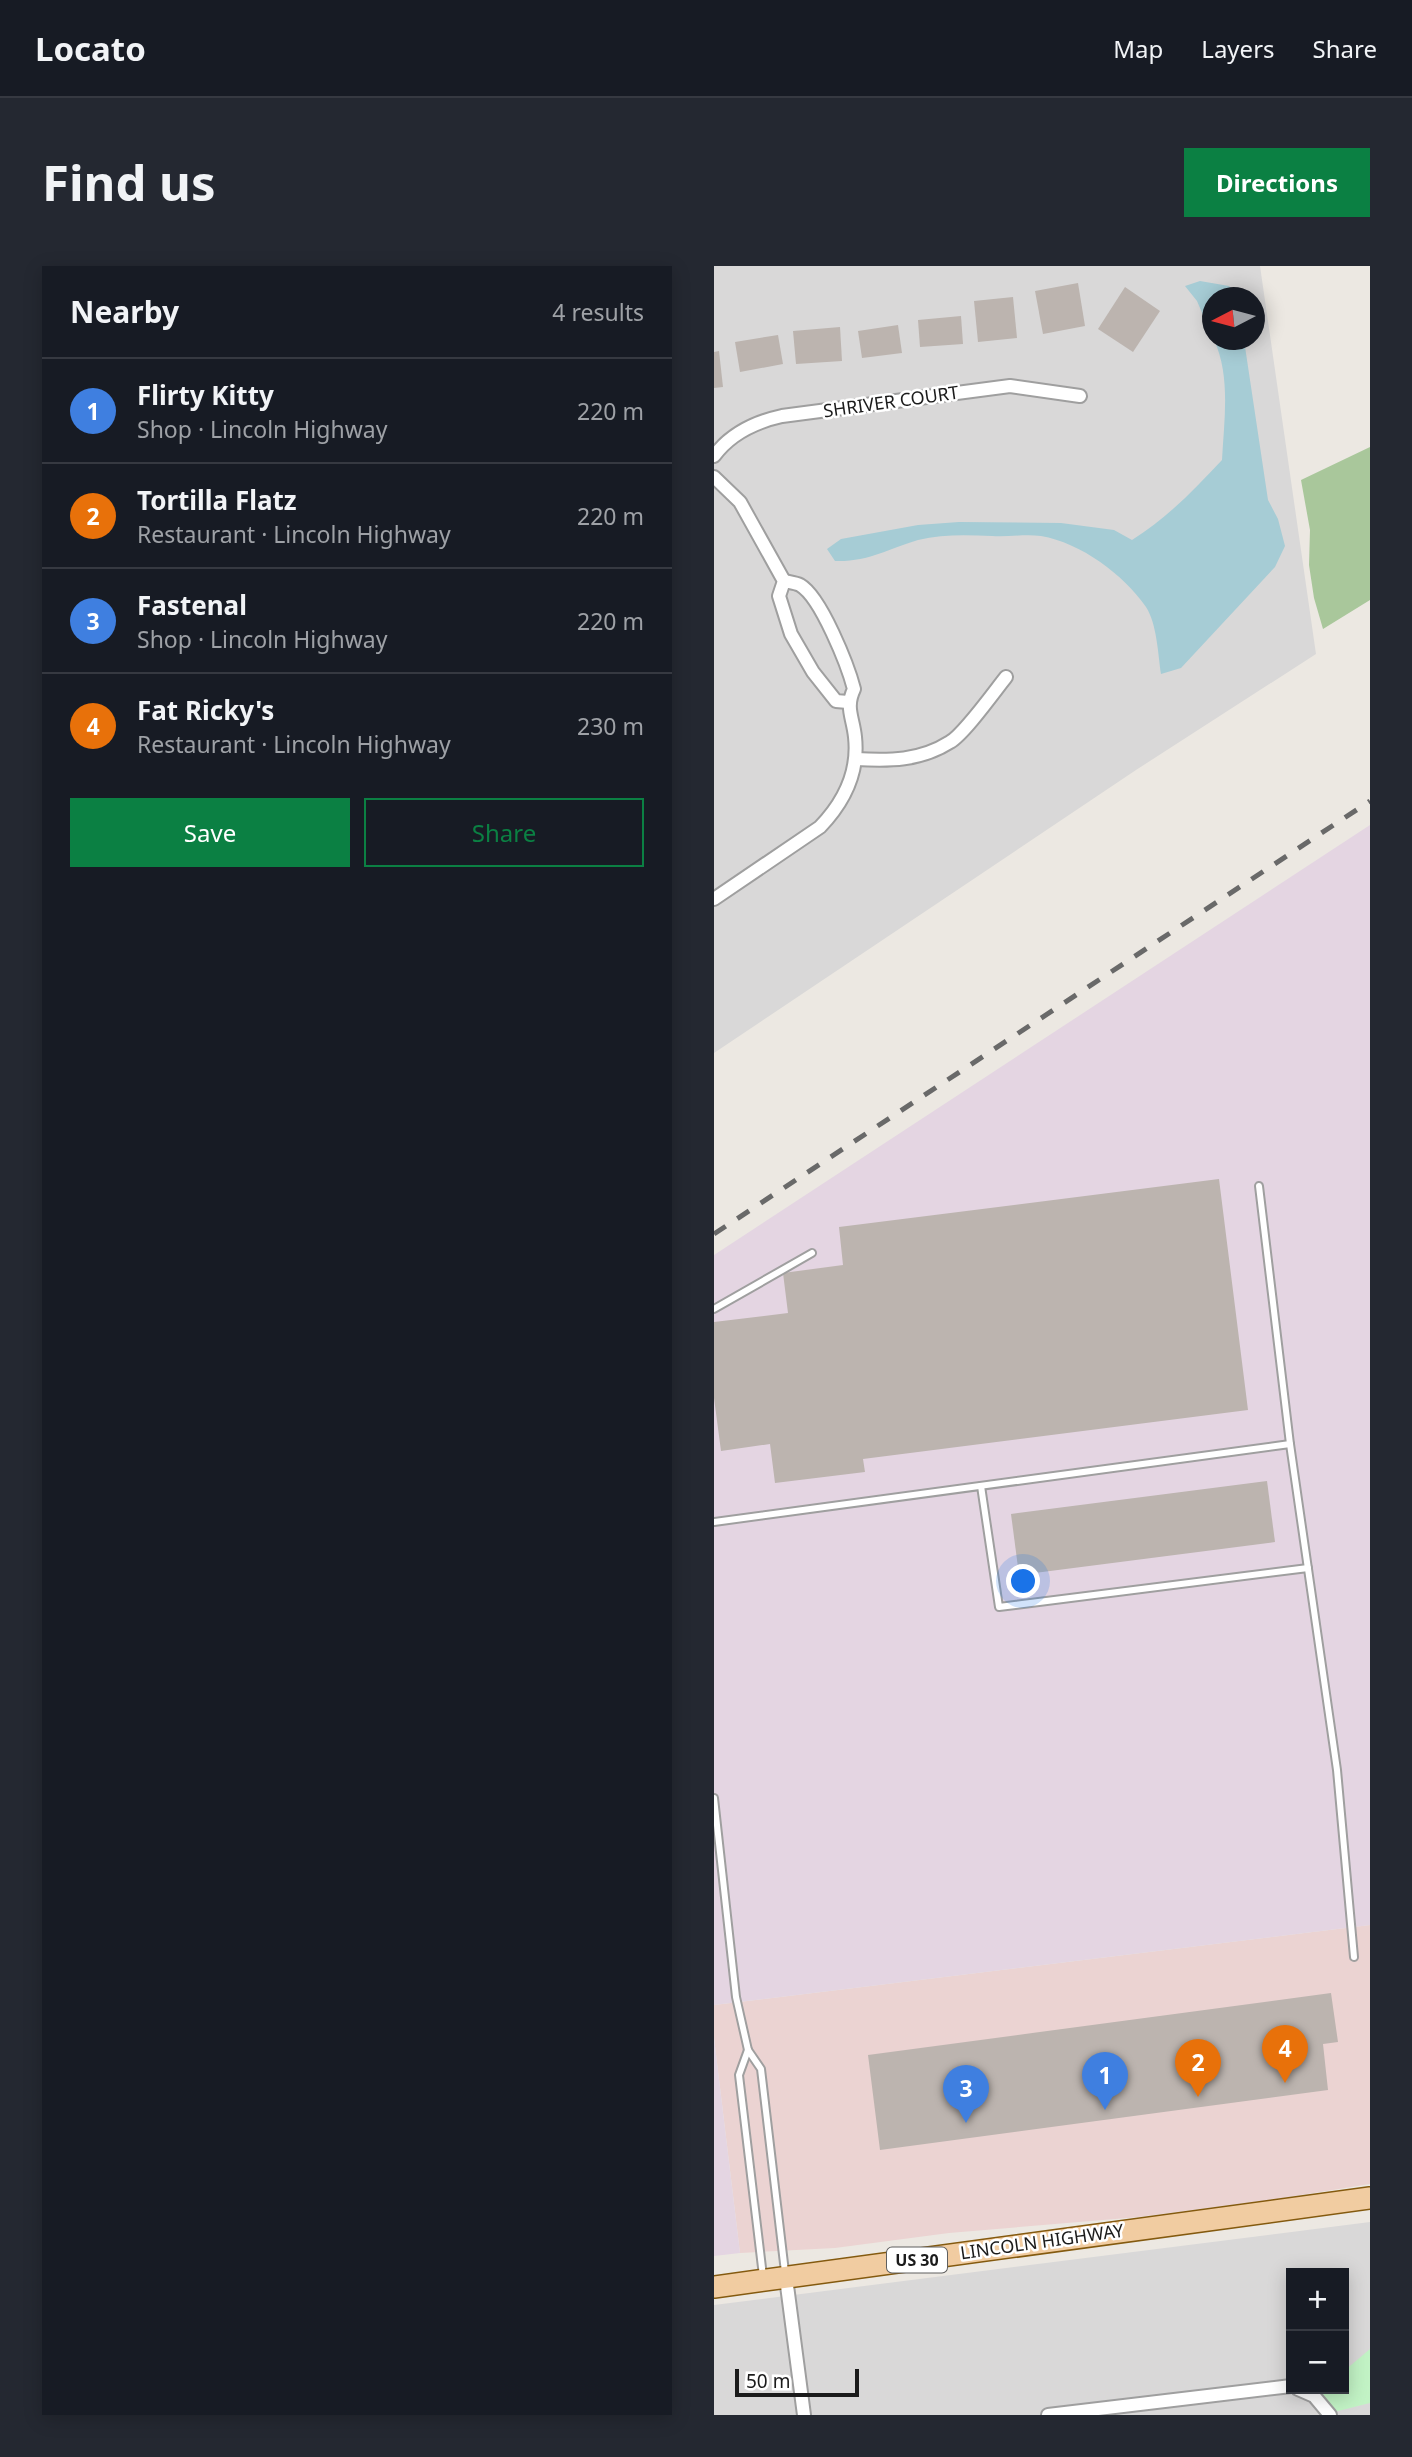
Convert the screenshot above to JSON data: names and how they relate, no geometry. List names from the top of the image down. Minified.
{"streets":{"main road":["LINCOLN HIGHWAY","US 30"],"street":["SHRIVER COURT"]},"scale_bar":"50 m","north":"left","page":{"header":"Locato","nav":["Map","Layers","Share"],"buttons":["Directions",["Save","Share"]],"title":"Find us","heading":["Nearby","4 results"],"list":[{"mark":"1","name":"Flirty Kitty","note":"Shop · Lincoln Highway","value":"220 m"},{"mark":"2","name":"Tortilla Flatz","note":"Restaurant · Lincoln Highway","value":"220 m"},{"mark":"3","name":"Fastenal","note":"Shop · Lincoln Highway","value":"220 m"},{"mark":"4","name":"Fat Ricky's","note":"Restaurant · Lincoln Highway","value":"230 m"}],"pins":["4","2","1","3"],"map_buttons":["+","−"],"scale":"50 m"}}
